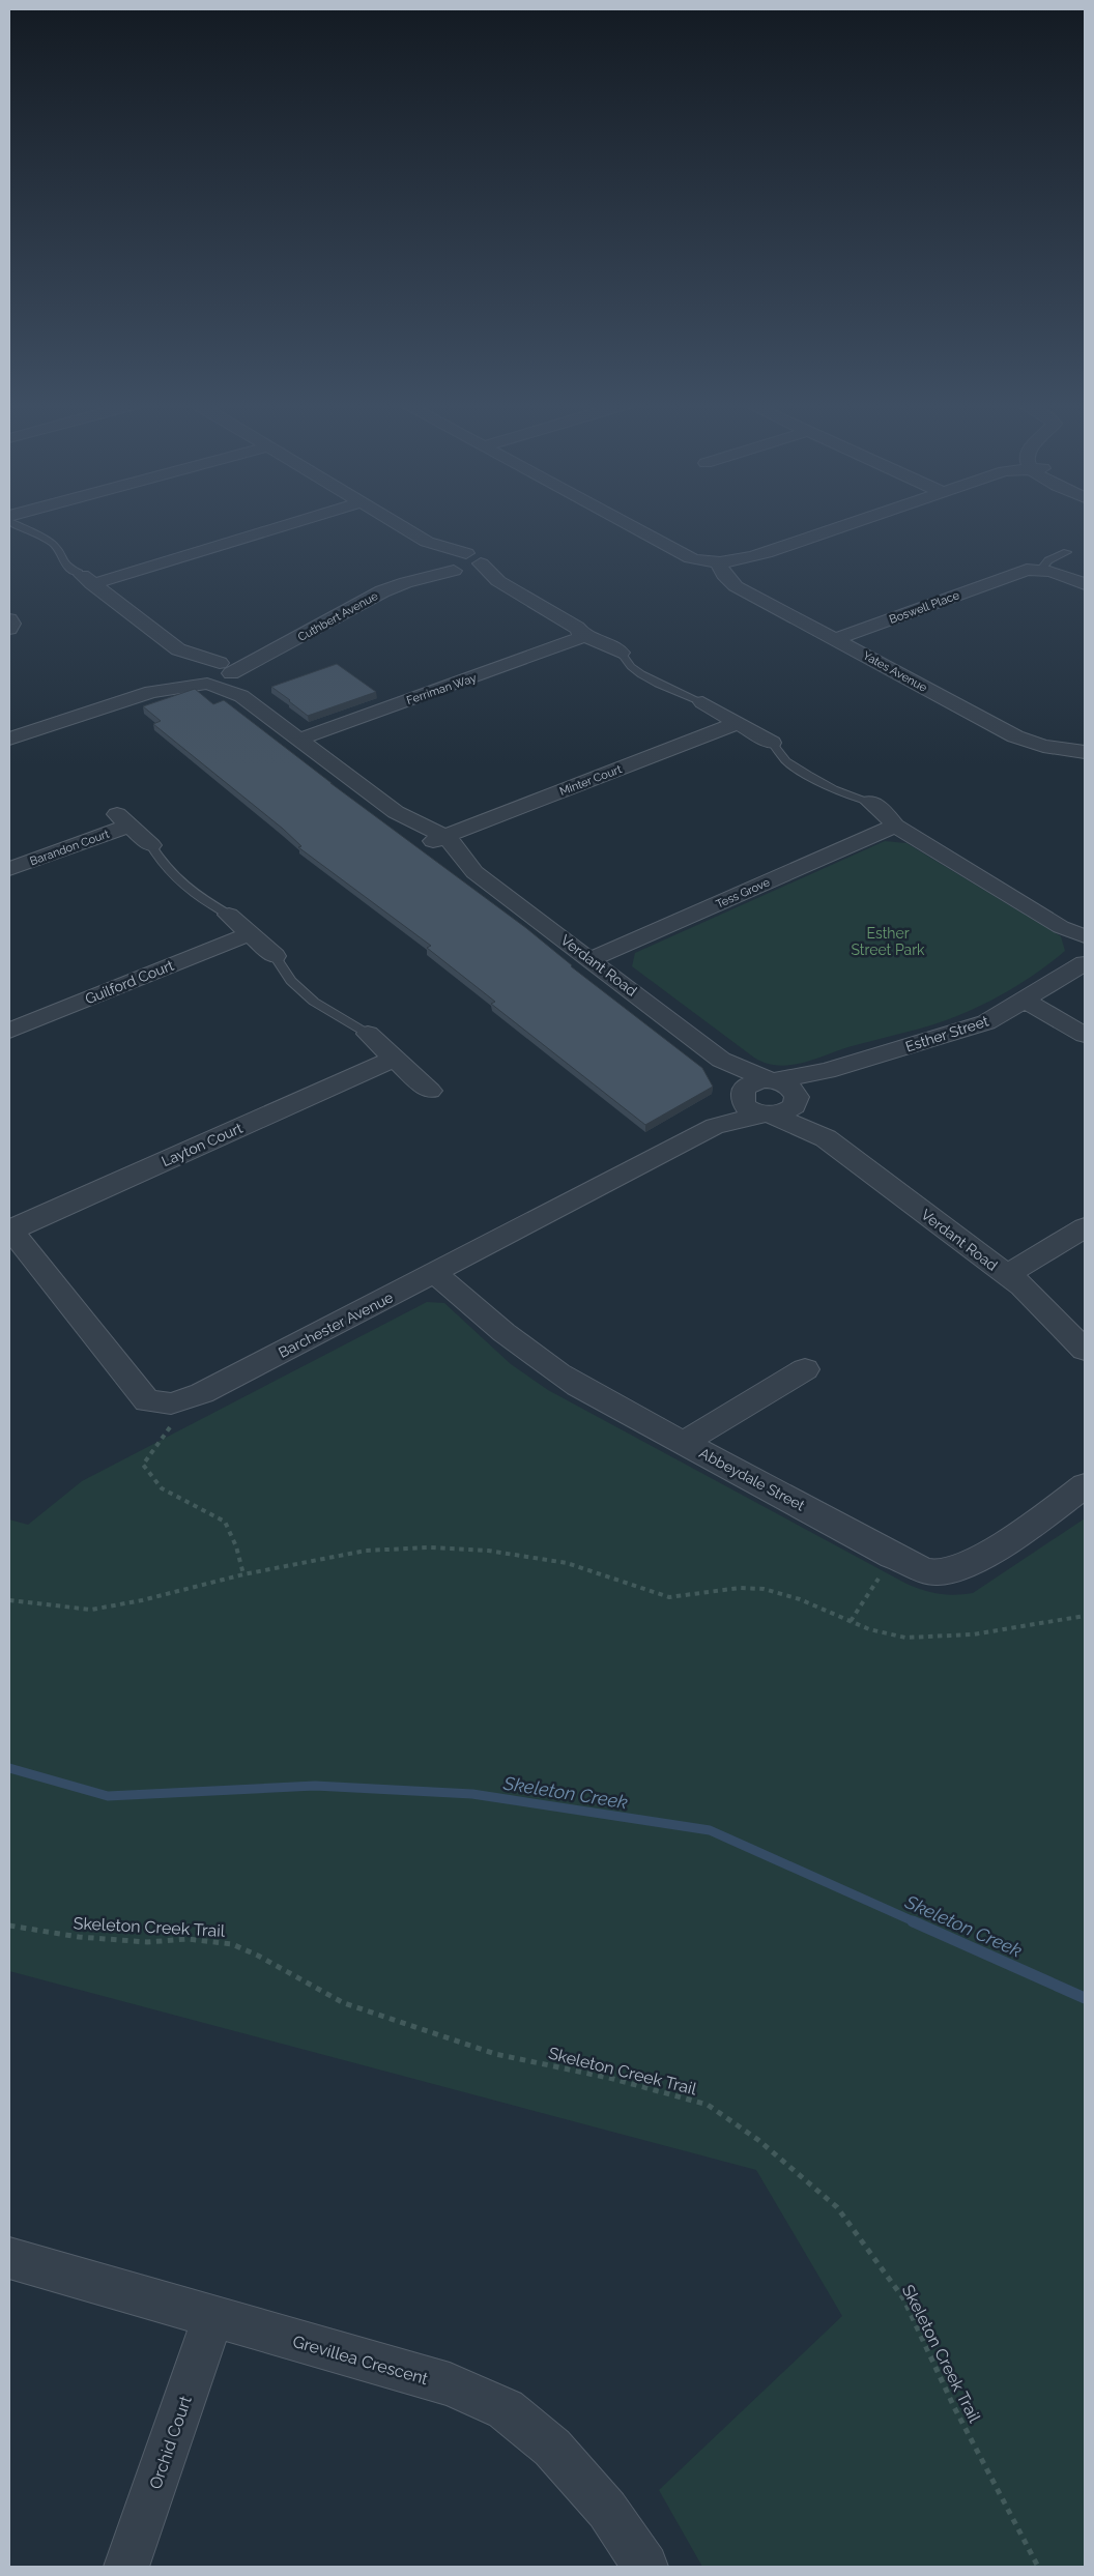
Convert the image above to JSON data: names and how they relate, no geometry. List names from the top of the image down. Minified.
{"streets":{"street":["Boswell Place","Cuthbert Avenue","Yates Avenue","Ferriman Way","Minter Court","Barandon Court","Tess Grove","Verdant Road","Guilford Court","Esther Street","Layton Court","Barchester Avenue","Abbeydale Street","Grevillea Crescent","Orchid Court"],"path":["Skeleton Creek Trail"]},"crossings":[["Boswell Place","Yates Avenue"],["Cuthbert Avenue","Verdant Road"],["Ferriman Way","Verdant Road"],["Minter Court","Verdant Road"],["Tess Grove","Verdant Road"],["Verdant Road","Esther Street"],["Verdant Road","Barchester Avenue"],["Esther Street","Barchester Avenue"],["Layton Court","Barchester Avenue"],["Barchester Avenue","Abbeydale Street"],["Grevillea Crescent","Orchid Court"]],"water":["Skeleton Creek"],"parks":["Esther Street Park"]}
